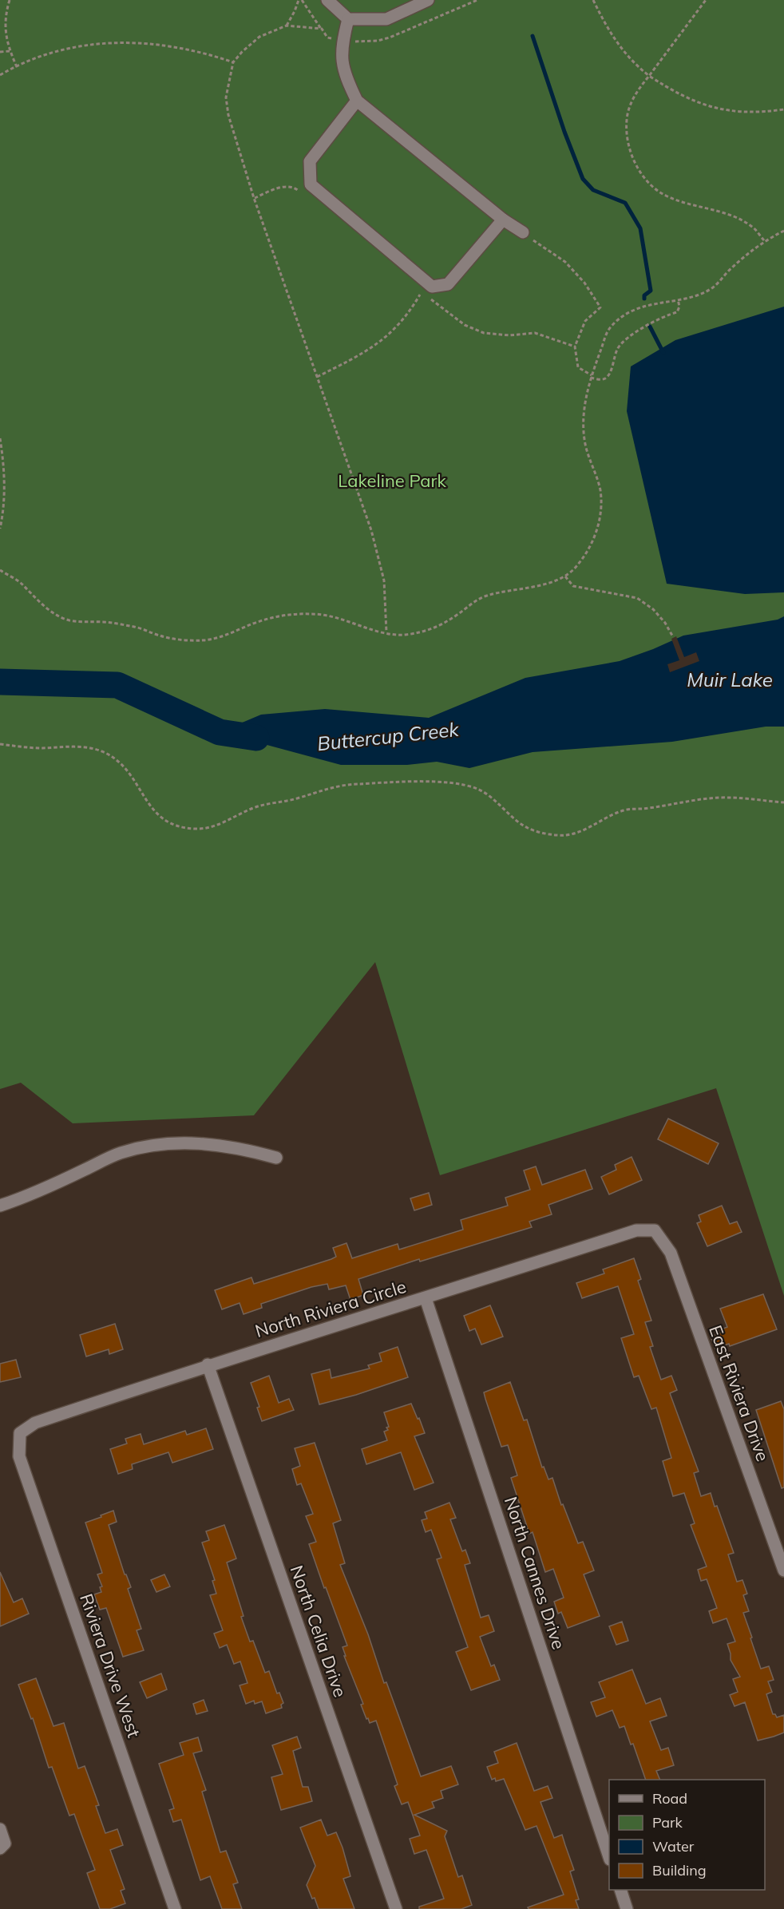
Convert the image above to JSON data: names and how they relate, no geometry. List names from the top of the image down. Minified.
{"streets":{"street":["North Riviera Circle","East Riviera Drive","North Cannes Drive","North Celia Drive","Riviera Drive West"]},"crossings":[["North Riviera Circle","East Riviera Drive"],["North Riviera Circle","North Cannes Drive"],["North Riviera Circle","North Celia Drive"],["North Riviera Circle","Riviera Drive West"]],"water":["Muir Lake","Buttercup Creek"],"parks":["Lakeline Park"],"legend":["Road","Park","Water","Building"]}
